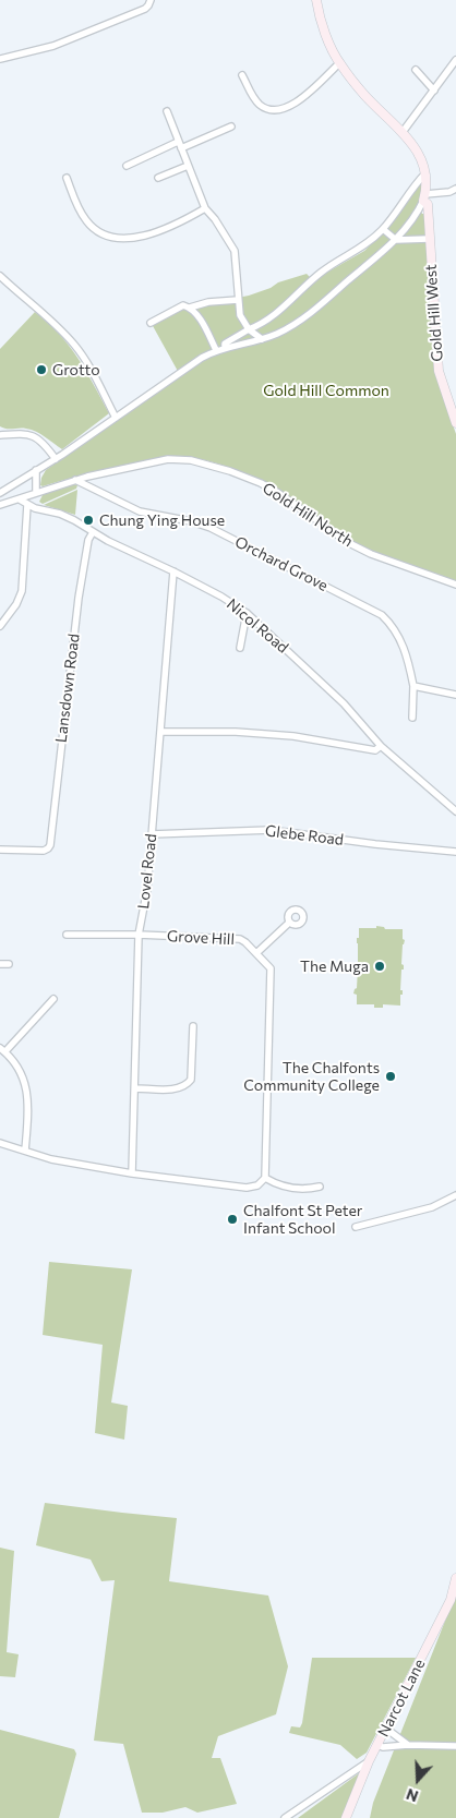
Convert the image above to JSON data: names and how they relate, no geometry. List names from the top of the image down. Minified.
{"streets":{"street":["Gold Hill West","Gold Hill North","Orchard Grove","Nicol Road","Lansdown Road","Glebe Road","Lovel Road","Grove Hill","Narcot Lane"]},"crossings":[["Gold Hill North","Orchard Grove"],["Gold Hill North","Nicol Road"],["Nicol Road","Lansdown Road"],["Nicol Road","Lovel Road"],["Glebe Road","Lovel Road"],["Lovel Road","Grove Hill"]],"parks":["Gold Hill Common"],"places":["Grotto","Chung Ying House","The Muga","The Chalfonts Community College","Chalfont St Peter Infant School"],"north":"bottom"}
